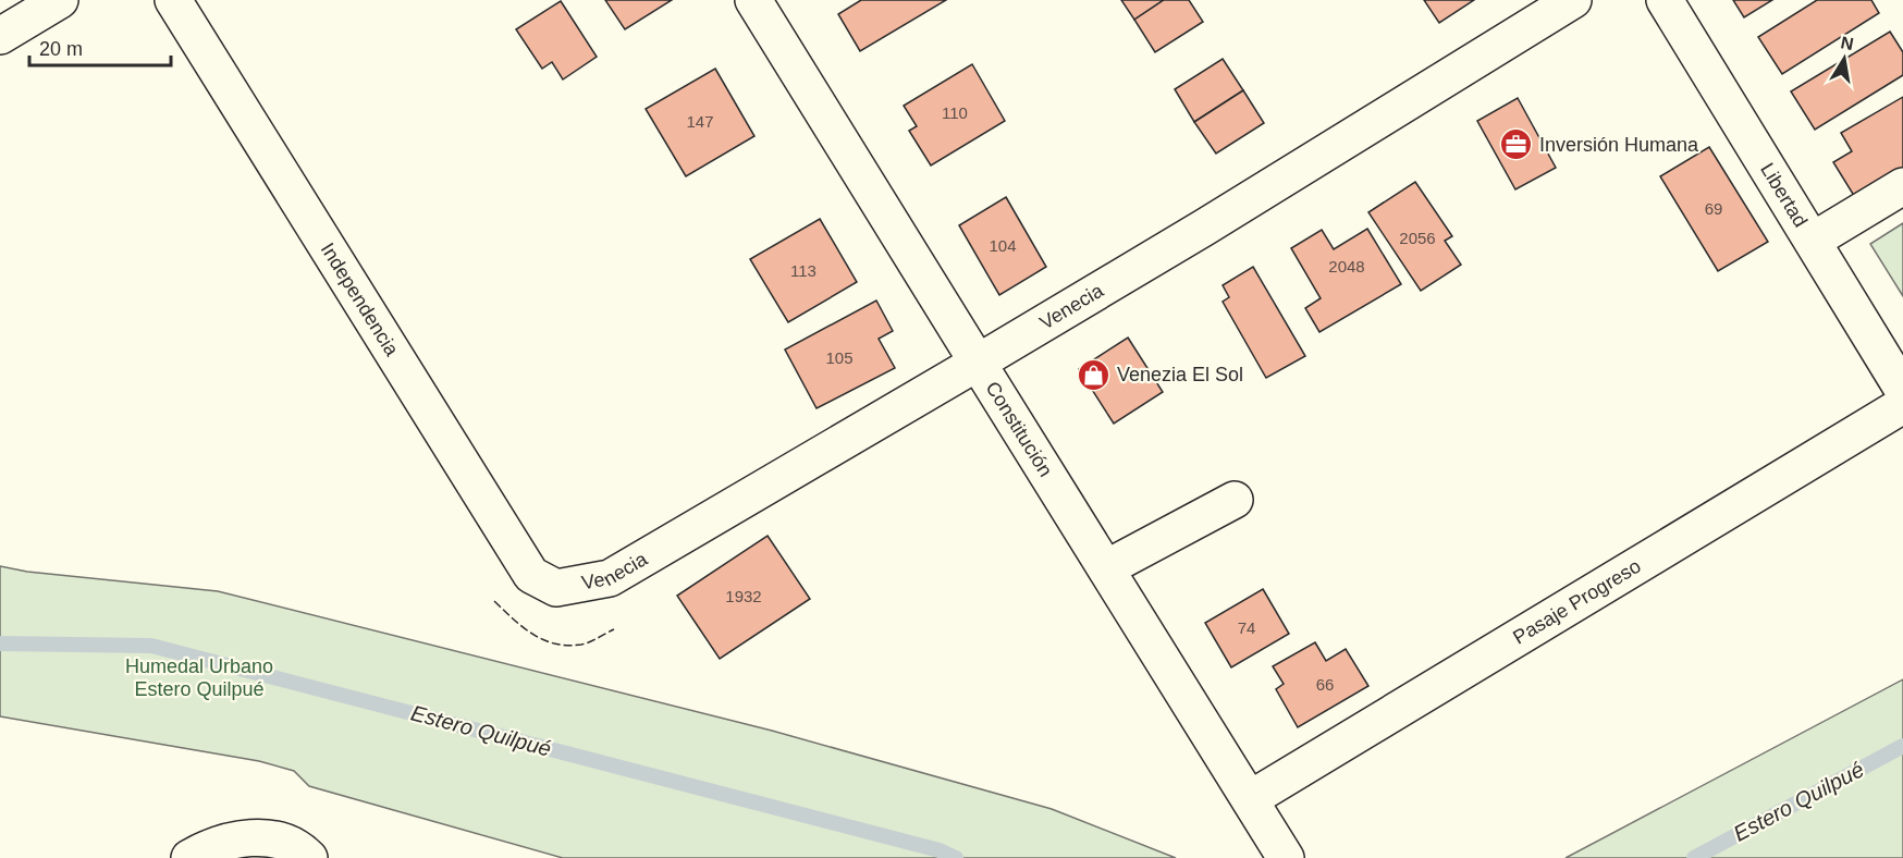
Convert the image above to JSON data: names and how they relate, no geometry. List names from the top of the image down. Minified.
{"streets":{"street":["Libertad","Independencia","Venecia","Constitución","Pasaje Progreso"]},"crossings":[["Independencia","Venecia"],["Venecia","Constitución"],["Constitución","Pasaje Progreso"]],"water":["Estero Quilpué"],"parks":["Humedal Urbano Estero Quilpué"],"places":{"office":["Inversión Humana"],"shop":["Venezia El Sol"]},"house_numbers":["110","147","69","2056","104","2048","113","105","1932","74","66"],"scale_bar":"20 m","north":"top"}
